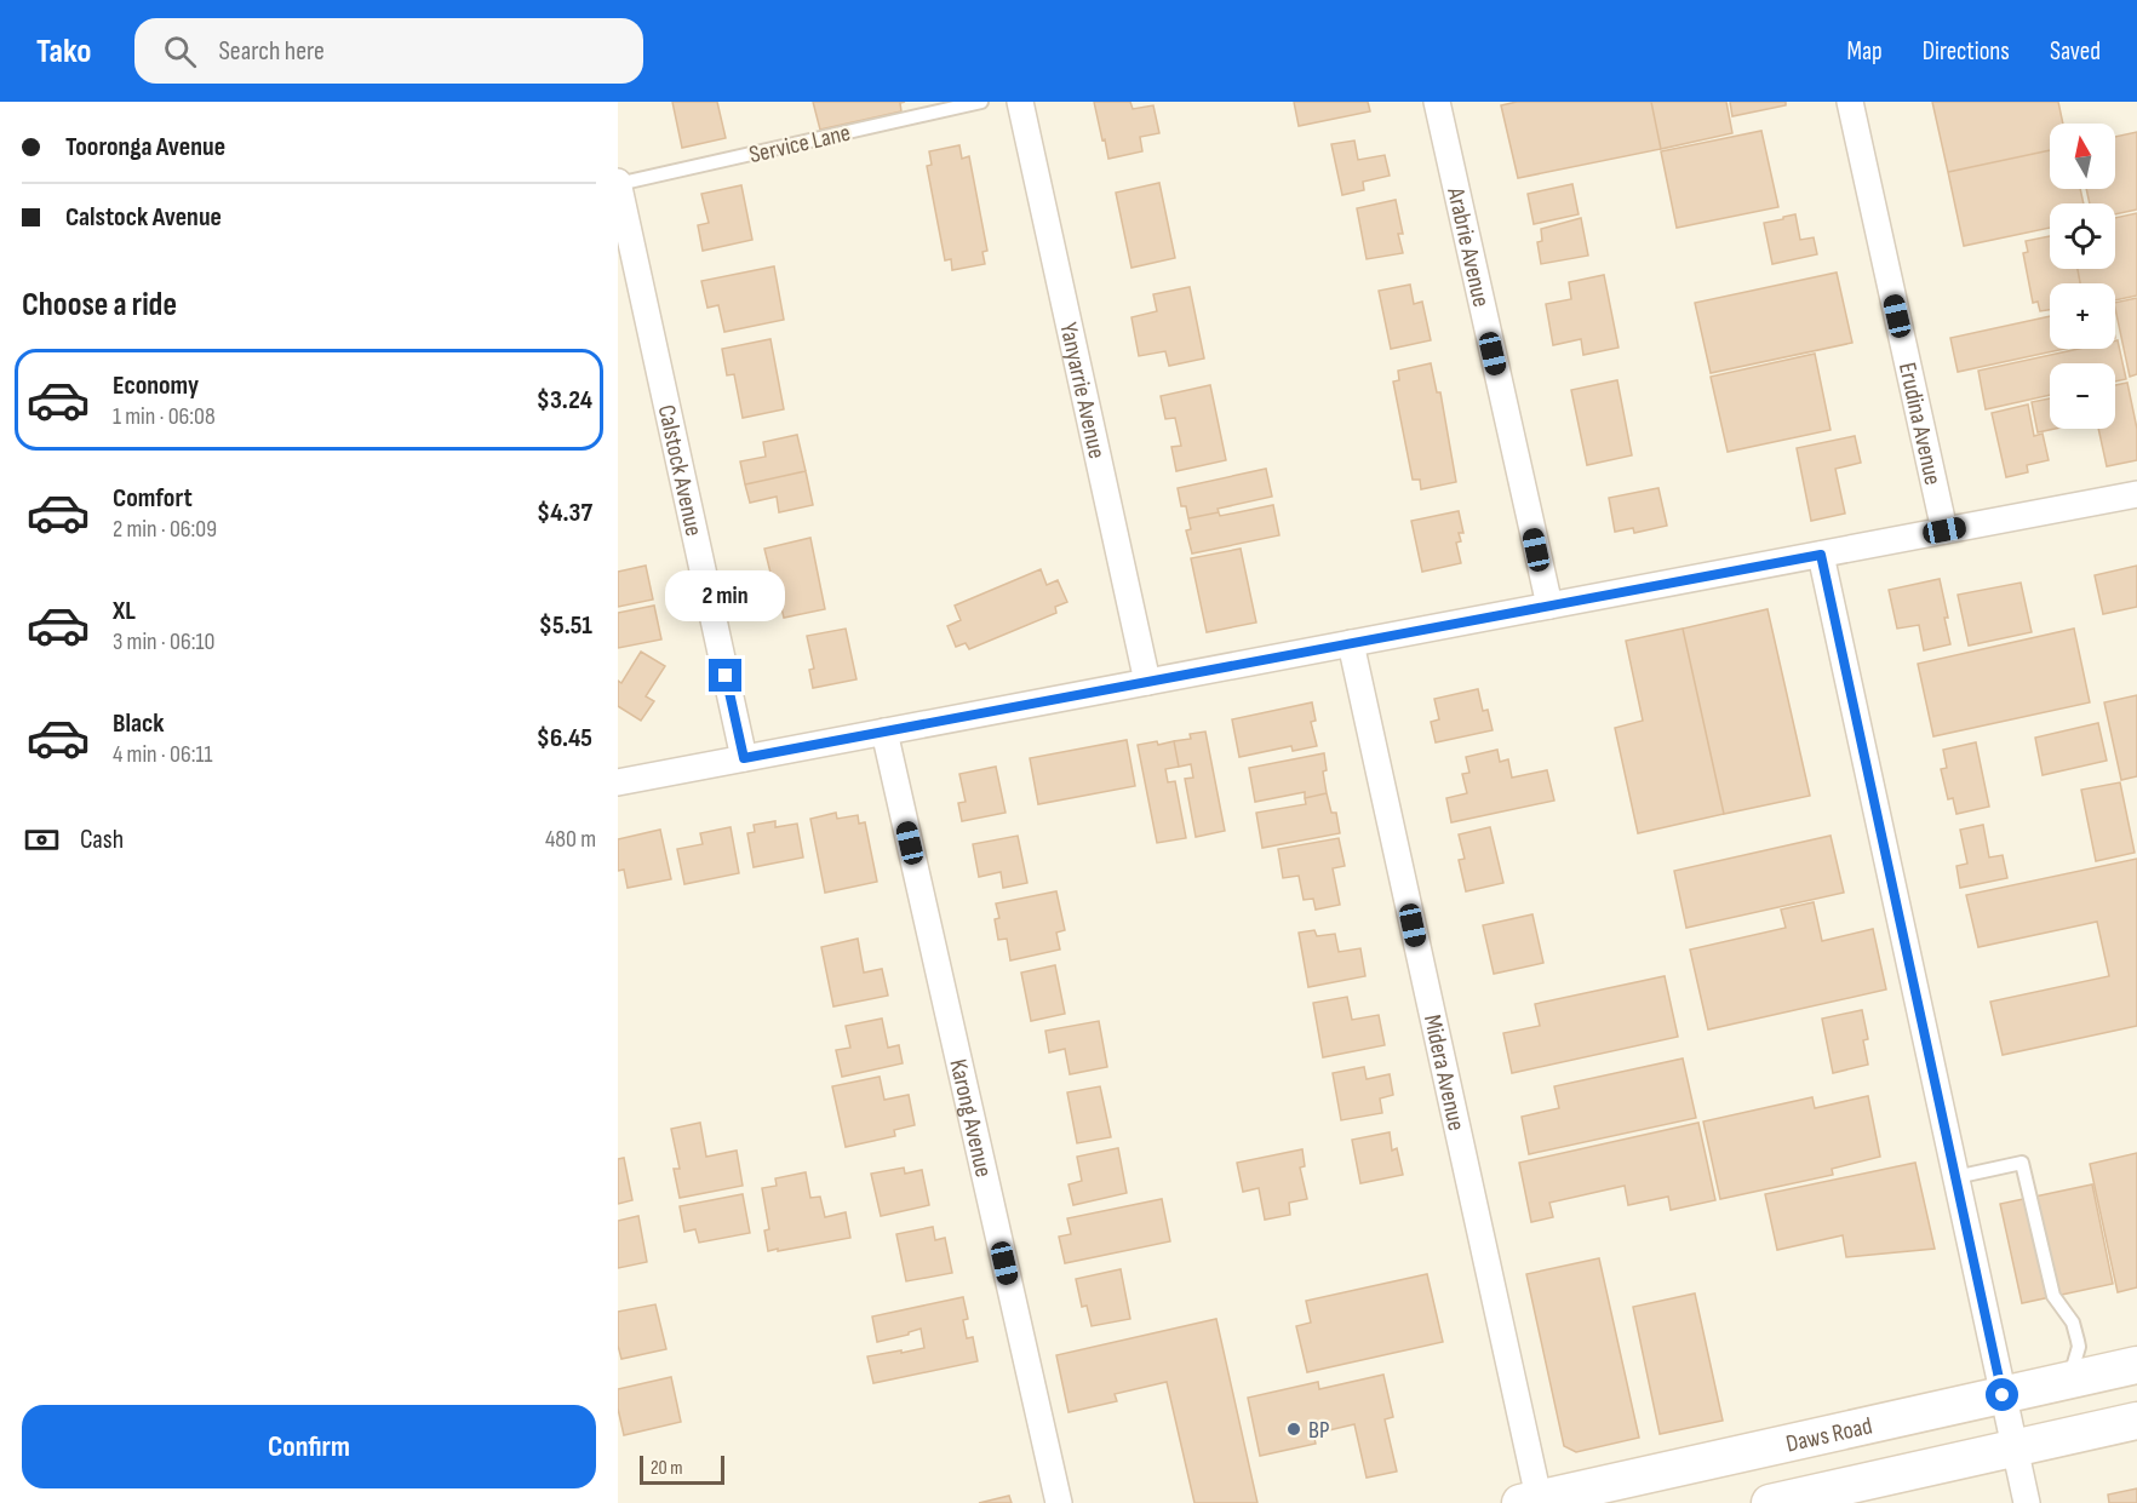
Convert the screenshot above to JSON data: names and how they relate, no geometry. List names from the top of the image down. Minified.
{"streets":{"main road":["Daws Road"],"street":["Arabrie Avenue","Yanyarrie Avenue","Erudina Avenue","Calstock Avenue","Midera Avenue","Karong Avenue"],"lane":["Service Lane"]},"crossings":[["Service Lane","Calstock Avenue"],["Midera Avenue","Daws Road"]],"places":["BP"],"scale_bar":"20 m","north":"top","page":{"header":"Tako","search":"Search here","nav":["Map","Directions","Saved"],"banner":["Tooronga Avenue","Calstock Avenue"],"map_buttons":["+","−"],"heading":"Choose a ride","list":[{"name":"Economy","note":"1 min · 06:08","value":"$3.24"},{"name":"Comfort","note":"2 min · 06:09","value":"$4.37"},{"name":"XL","note":"3 min · 06:10","value":"$5.51"},{"name":"Black","note":"4 min · 06:11","value":"$6.45"}],"bubble":"2 min","pay":["Cash","480 m"],"buttons":"Confirm","scale":"20 m"}}
